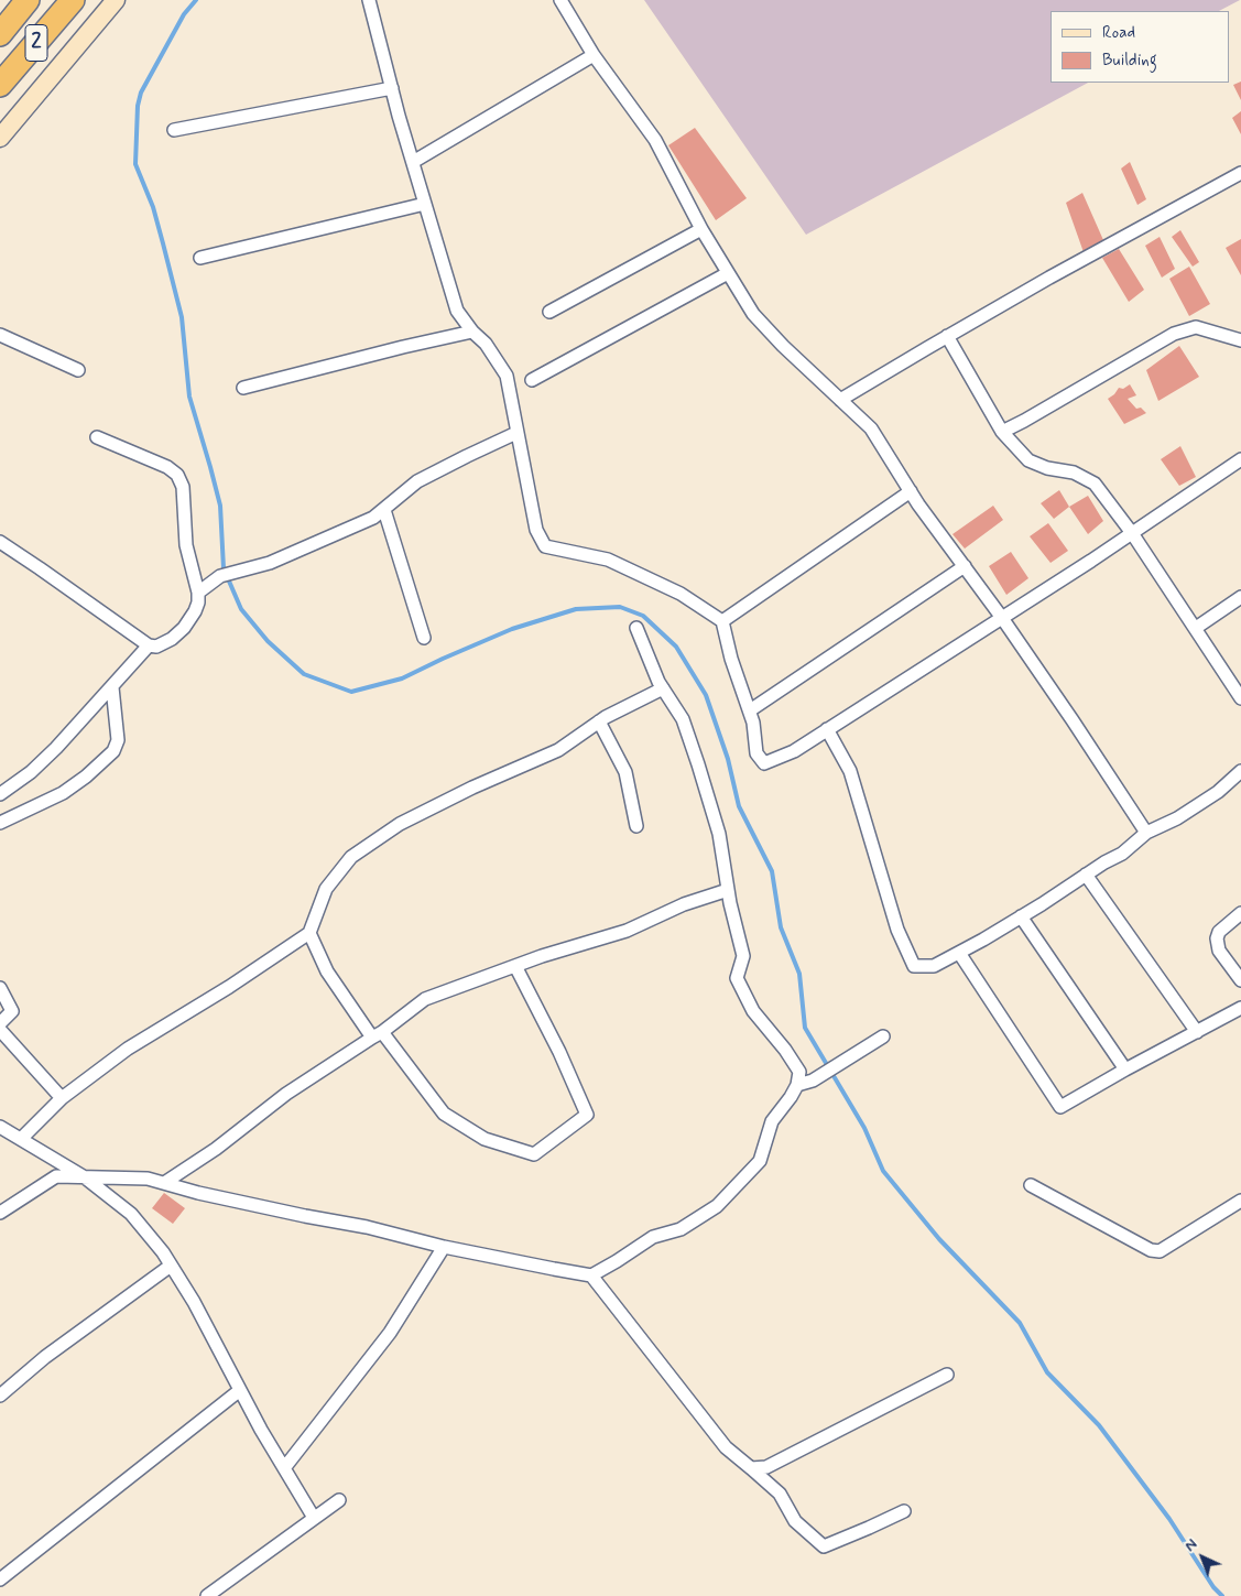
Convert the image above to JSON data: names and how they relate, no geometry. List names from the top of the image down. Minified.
{"streets":{"highway":["2"]},"legend":["Road","Building"],"north":"top left"}
